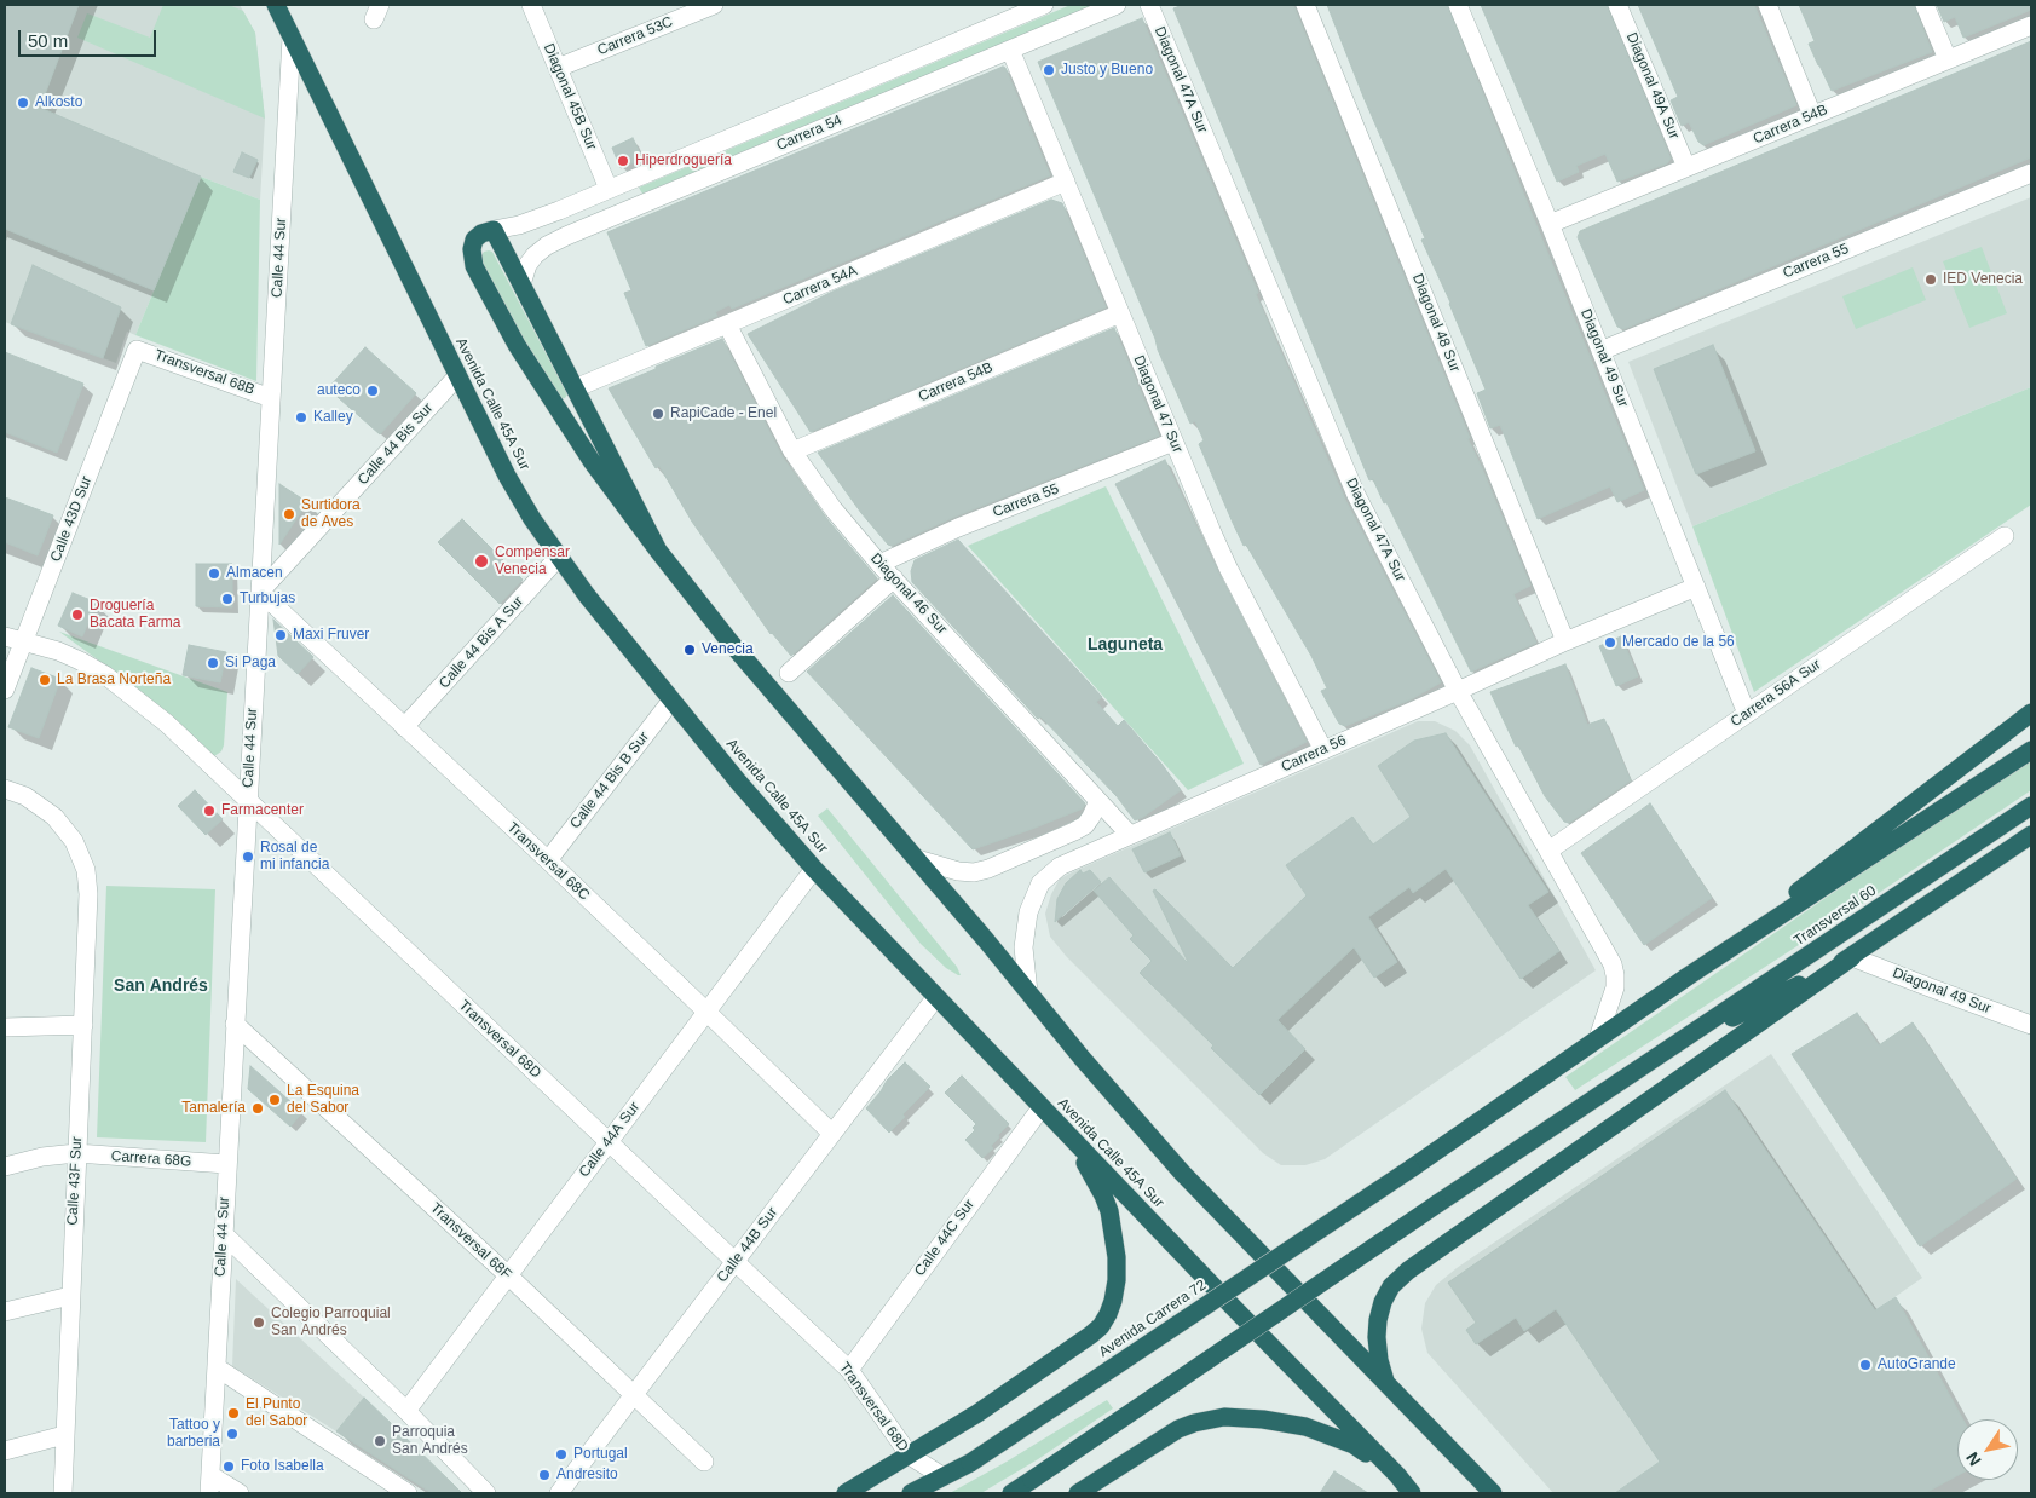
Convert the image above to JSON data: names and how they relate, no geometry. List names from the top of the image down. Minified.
{"streets":{"highway":["Avenida Calle 45A Sur","Transversal 60","Avenida Carrera 72"],"street":["Carrera 53C","Diagonal 47A Sur","Diagonal 49A Sur","Diagonal 45B Sur","Carrera 54B","Carrera 54","Calle 44 Sur","Carrera 55","Carrera 54A","Diagonal 48 Sur","Diagonal 49 Sur","Transversal 68B","Diagonal 47 Sur","Calle 44 Bis Sur","Calle 43D Sur","Diagonal 46 Sur","Calle 44 Bis A Sur","Carrera 56A Sur","Carrera 56","Calle 44 Bis B Sur","Transversal 68C","Transversal 68D","Calle 44A Sur","Carrera 68G","Calle 43F Sur","Calle 44C Sur","Transversal 68F","Calle 44B Sur"]},"crossings":[["Carrera 53C","Diagonal 45B Sur"],["Diagonal 47A Sur","Carrera 56A Sur"],["Diagonal 47A Sur","Carrera 56"],["Diagonal 47A Sur","Transversal 60"],["Diagonal 49A Sur","Carrera 54B"],["Diagonal 45B Sur","Carrera 54"],["Carrera 54B","Diagonal 49 Sur"],["Carrera 54B","Diagonal 47 Sur"],["Carrera 54B","Diagonal 46 Sur"],["Carrera 54","Diagonal 47 Sur"],["Calle 44 Sur","Transversal 68B"],["Calle 44 Sur","Avenida Calle 45A Sur"],["Calle 44 Sur","Calle 44 Bis Sur"],["Calle 44 Sur","Transversal 68C"],["Calle 44 Sur","Transversal 68D"],["Calle 44 Sur","Carrera 68G"],["Calle 44 Sur","Transversal 68F"],["Carrera 55","Diagonal 49 Sur"],["Carrera 55","Diagonal 47 Sur"],["Carrera 55","Diagonal 46 Sur"],["Carrera 54A","Diagonal 47 Sur"],["Carrera 54A","Diagonal 46 Sur"],["Diagonal 48 Sur","Carrera 56"],["Diagonal 49 Sur","Carrera 56A Sur"],["Diagonal 49 Sur","Carrera 56"],["Diagonal 49 Sur","Transversal 60"],["Transversal 68B","Calle 43D Sur"],["Avenida Calle 45A Sur","Calle 44 Bis Sur"],["Avenida Calle 45A Sur","Calle 44 Bis A Sur"],["Avenida Calle 45A Sur","Calle 44 Bis B Sur"],["Avenida Calle 45A Sur","Calle 44A Sur"],["Avenida Calle 45A Sur","Calle 44C Sur"],["Avenida Calle 45A Sur","Calle 44B Sur"],["Diagonal 47 Sur","Carrera 56"],["Calle 44 Bis Sur","Transversal 68C"],["Calle 43D Sur","Transversal 68D"],["Diagonal 46 Sur","Carrera 56"],["Calle 44 Bis A Sur","Transversal 68C"],["Calle 44 Bis B Sur","Transversal 68C"],["Transversal 68C","Calle 44A Sur"],["Transversal 68C","Calle 44B Sur"],["Transversal 60","Avenida Carrera 72"],["Transversal 68D","Calle 44A Sur"],["Transversal 68D","Calle 44C Sur"],["Transversal 68D","Calle 44B Sur"],["Transversal 68D","Avenida Carrera 72"],["Calle 44A Sur","Transversal 68F"],["Carrera 68G","Calle 43F Sur"],["Transversal 68F","Calle 44B Sur"]],"districts":["Laguneta","San Andrés"],"places":["Justo y Bueno","Alkosto","Hiperdroguería","IED Venecia","auteco","RapiCade - Enel","Kalley","Surtidora de Aves","Compensar Venecia","Almacen","Turbujas","Droguería Bacata Farma","Maxi Fruver","Mercado de la 56","Venecia","Si Paga","La Brasa Norteña","Farmacenter","Rosal de mi infancia","La Esquina del Sabor","Tamalería","Colegio Parroquial San Andrés","AutoGrande","El Punto del Sabor","Tattoo y barberia","Parroquia San Andrés","Portugal","Foto Isabella","Andresito"],"scale_bar":"50 m","north":"bottom left"}
